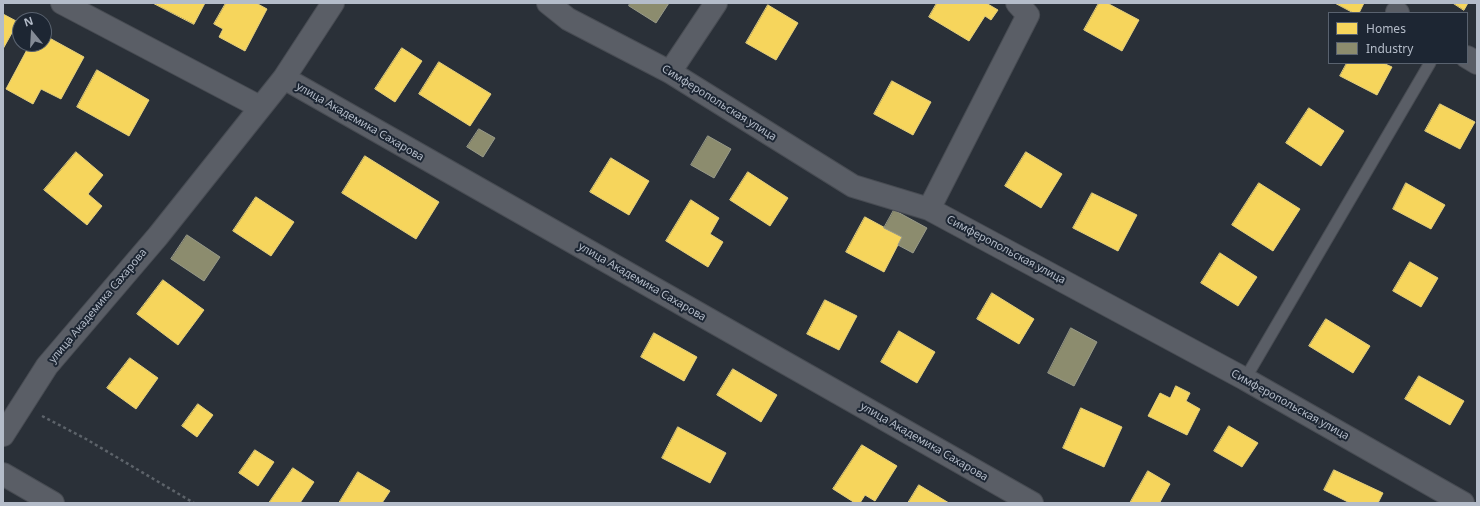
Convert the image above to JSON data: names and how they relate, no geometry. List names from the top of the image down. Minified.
{"streets":{"street":["Симферопольская улица","улица Академика Сахарова"]},"legend":["Homes","Industry"],"north":"top"}
